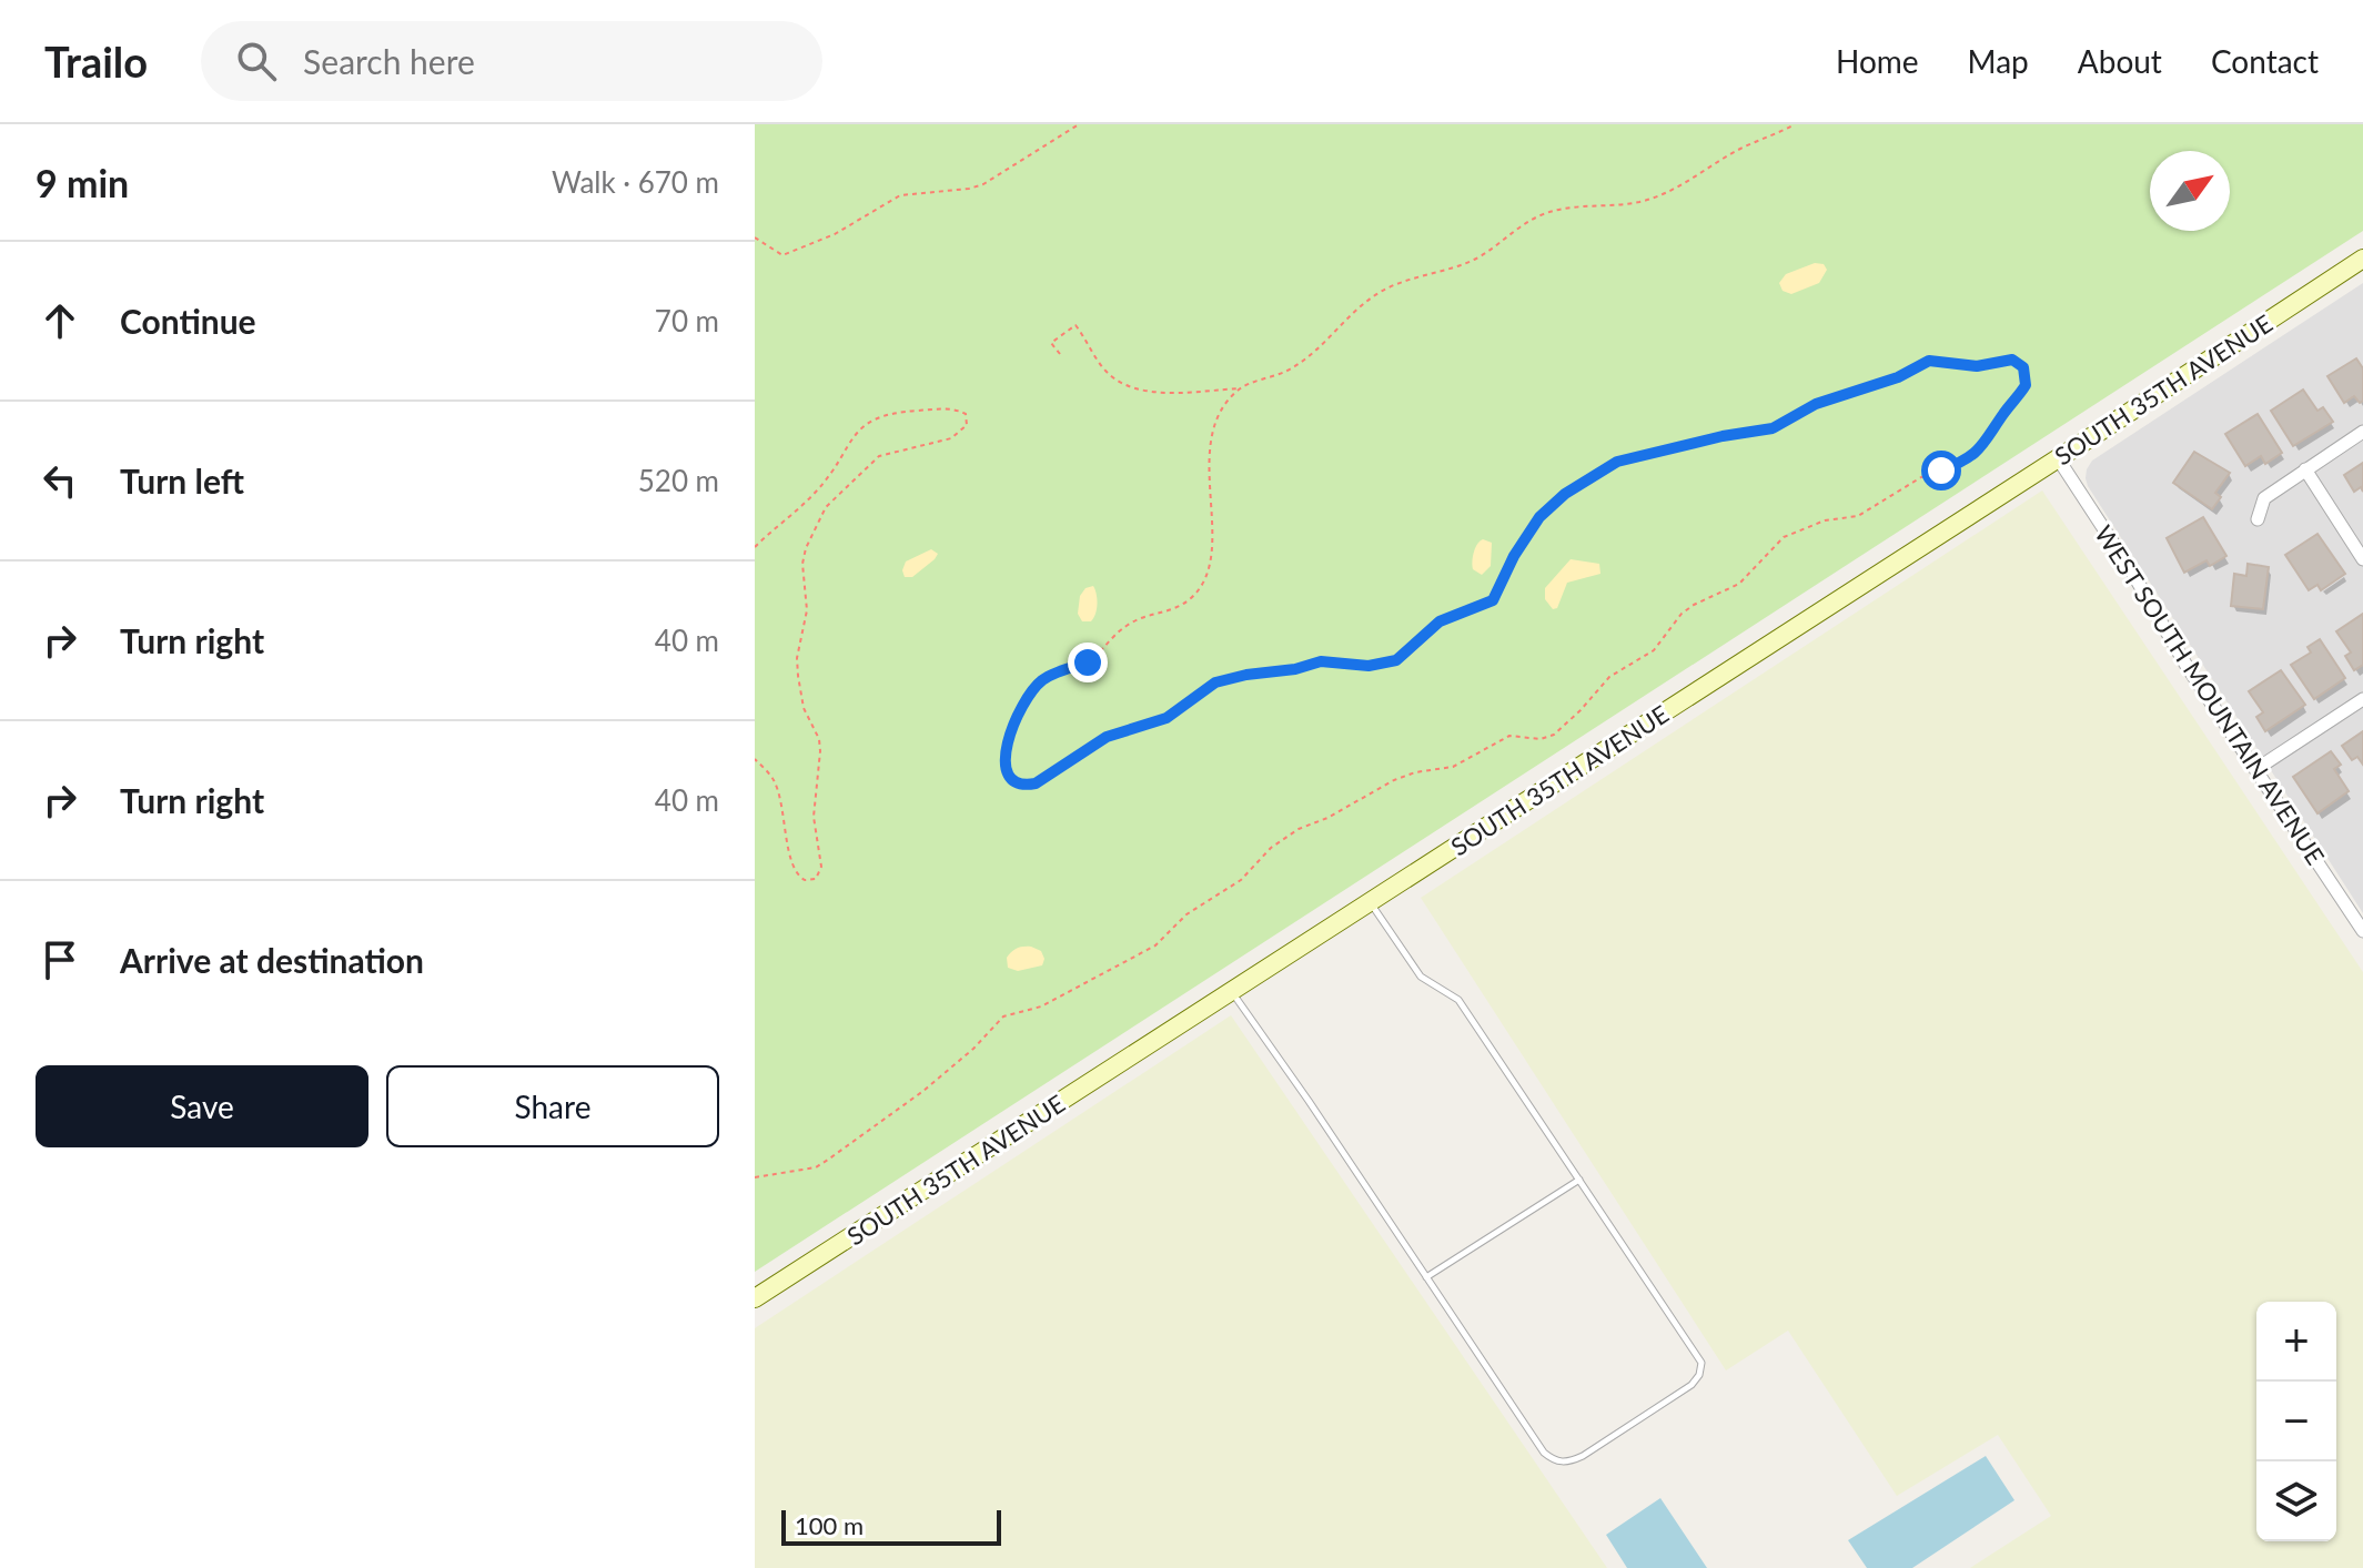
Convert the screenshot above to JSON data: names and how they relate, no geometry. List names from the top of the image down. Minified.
{"streets":{"main road":["SOUTH 35TH AVENUE"],"street":["WEST SOUTH MOUNTAIN AVENUE"]},"crossings":[["SOUTH 35TH AVENUE","WEST SOUTH MOUNTAIN AVENUE"]],"scale_bar":"100 m","north":"top right","page":{"header":"Trailo","search":"Search here","nav":["Home","Map","About","Contact"],"heading":["9 min","Walk · 670 m"],"list":[["Continue","70 m"],["Turn left","520 m"],["Turn right","40 m"],["Turn right","40 m"],"Arrive at destination"],"buttons":["Save","Share"],"map_buttons":["+","−"],"scale":"100 m"}}
